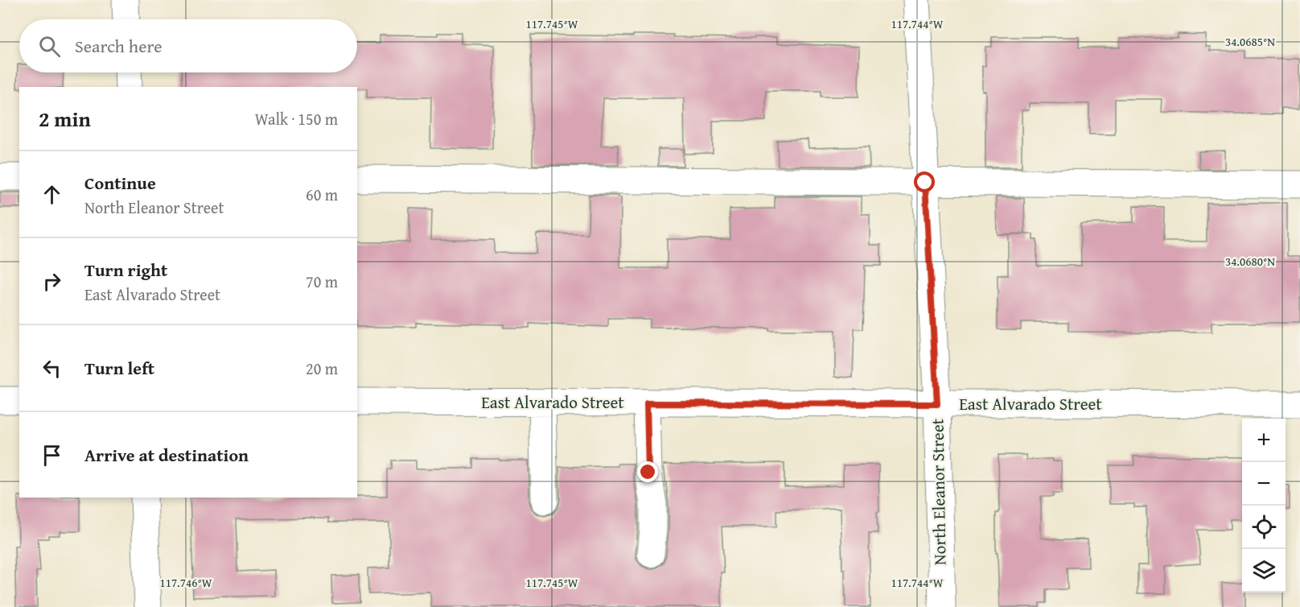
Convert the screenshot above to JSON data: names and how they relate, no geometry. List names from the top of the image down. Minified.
{"streets":{"street":["East Alvarado Street","North Eleanor Street"]},"crossings":[["East Alvarado Street","North Eleanor Street"]],"page":{"search":"Search here","heading":["2 min","Walk · 150 m"],"list":[["Continue","North Eleanor Street","60 m"],["Turn right","East Alvarado Street","70 m"],["Turn left","20 m"],"Arrive at destination"],"map_buttons":["+","−"]},"coordinates":["117.745°W","117.744°W","34.0685°N","34.0680°N","117.746°W"]}
